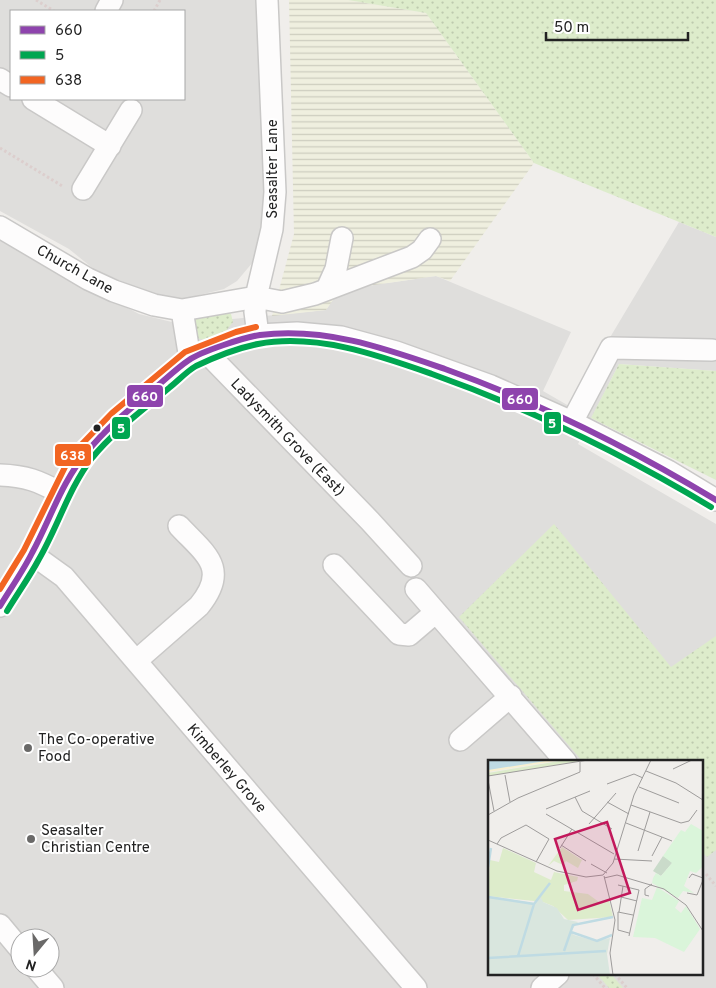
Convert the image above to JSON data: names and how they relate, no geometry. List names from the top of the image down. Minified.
{"streets":{"street":["Seasalter Lane","Church Lane","Ladysmith Grove (East)","Kimberley Grove"]},"places":["The Co-operative Food","Seasalter Christian Centre"],"lines":["transit line 638","transit line 660","transit line 5"],"legend":["660","5","638"],"scale_bar":"50 m","north":"bottom"}
